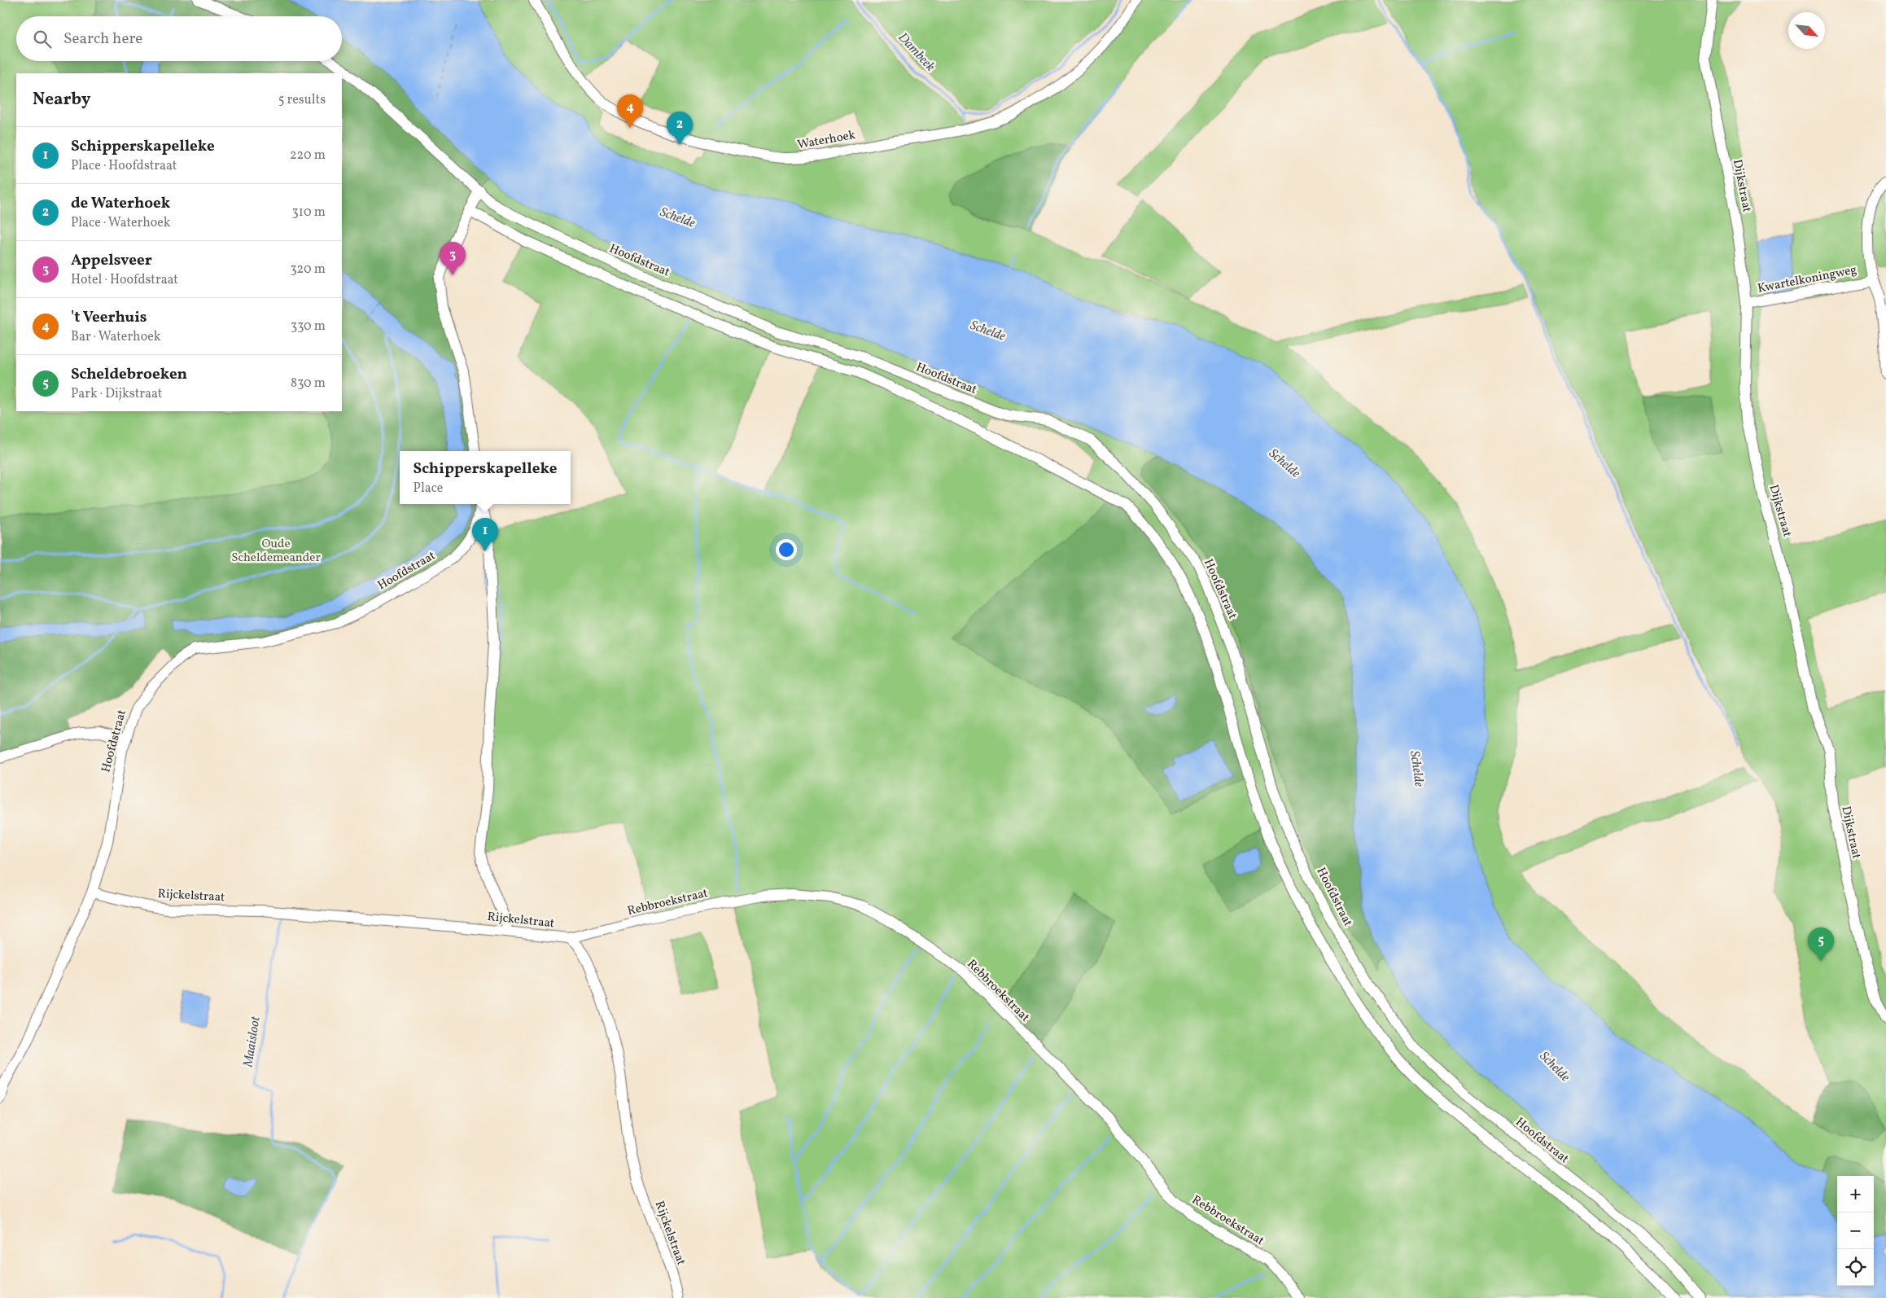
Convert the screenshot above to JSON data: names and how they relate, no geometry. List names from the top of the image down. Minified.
{"streets":{"street":["Waterhoek","Dijkstraat","Hoofdstraat","Kwartelkoningweg","Rijckelstraat","Rebbroekstraat"]},"crossings":[["Dijkstraat","Kwartelkoningweg"],["Hoofdstraat","Rijckelstraat"],["Rijckelstraat","Rebbroekstraat"]],"water":["Dambeek","Schelde","Maaisloot"],"parks":["Oude Scheldemeander"],"north":"bottom right","page":{"search":"Search here","heading":["Nearby","5 results"],"pins":["4","2","3","1","5"],"list":[{"mark":"1","name":"Schipperskapelleke","note":"Place · Hoofdstraat","value":"220 m"},{"mark":"2","name":"de Waterhoek","note":"Place · Waterhoek","value":"310 m"},{"mark":"3","name":"Appelsveer","note":"Hotel · Hoofdstraat","value":"320 m"},{"mark":"4","name":"'t Veerhuis","note":"Bar · Waterhoek","value":"330 m"},{"mark":"5","name":"Scheldebroeken","note":"Park · Dijkstraat","value":"830 m"}],"popup":["Schipperskapelleke","Place"],"map_buttons":["+","−"]}}
